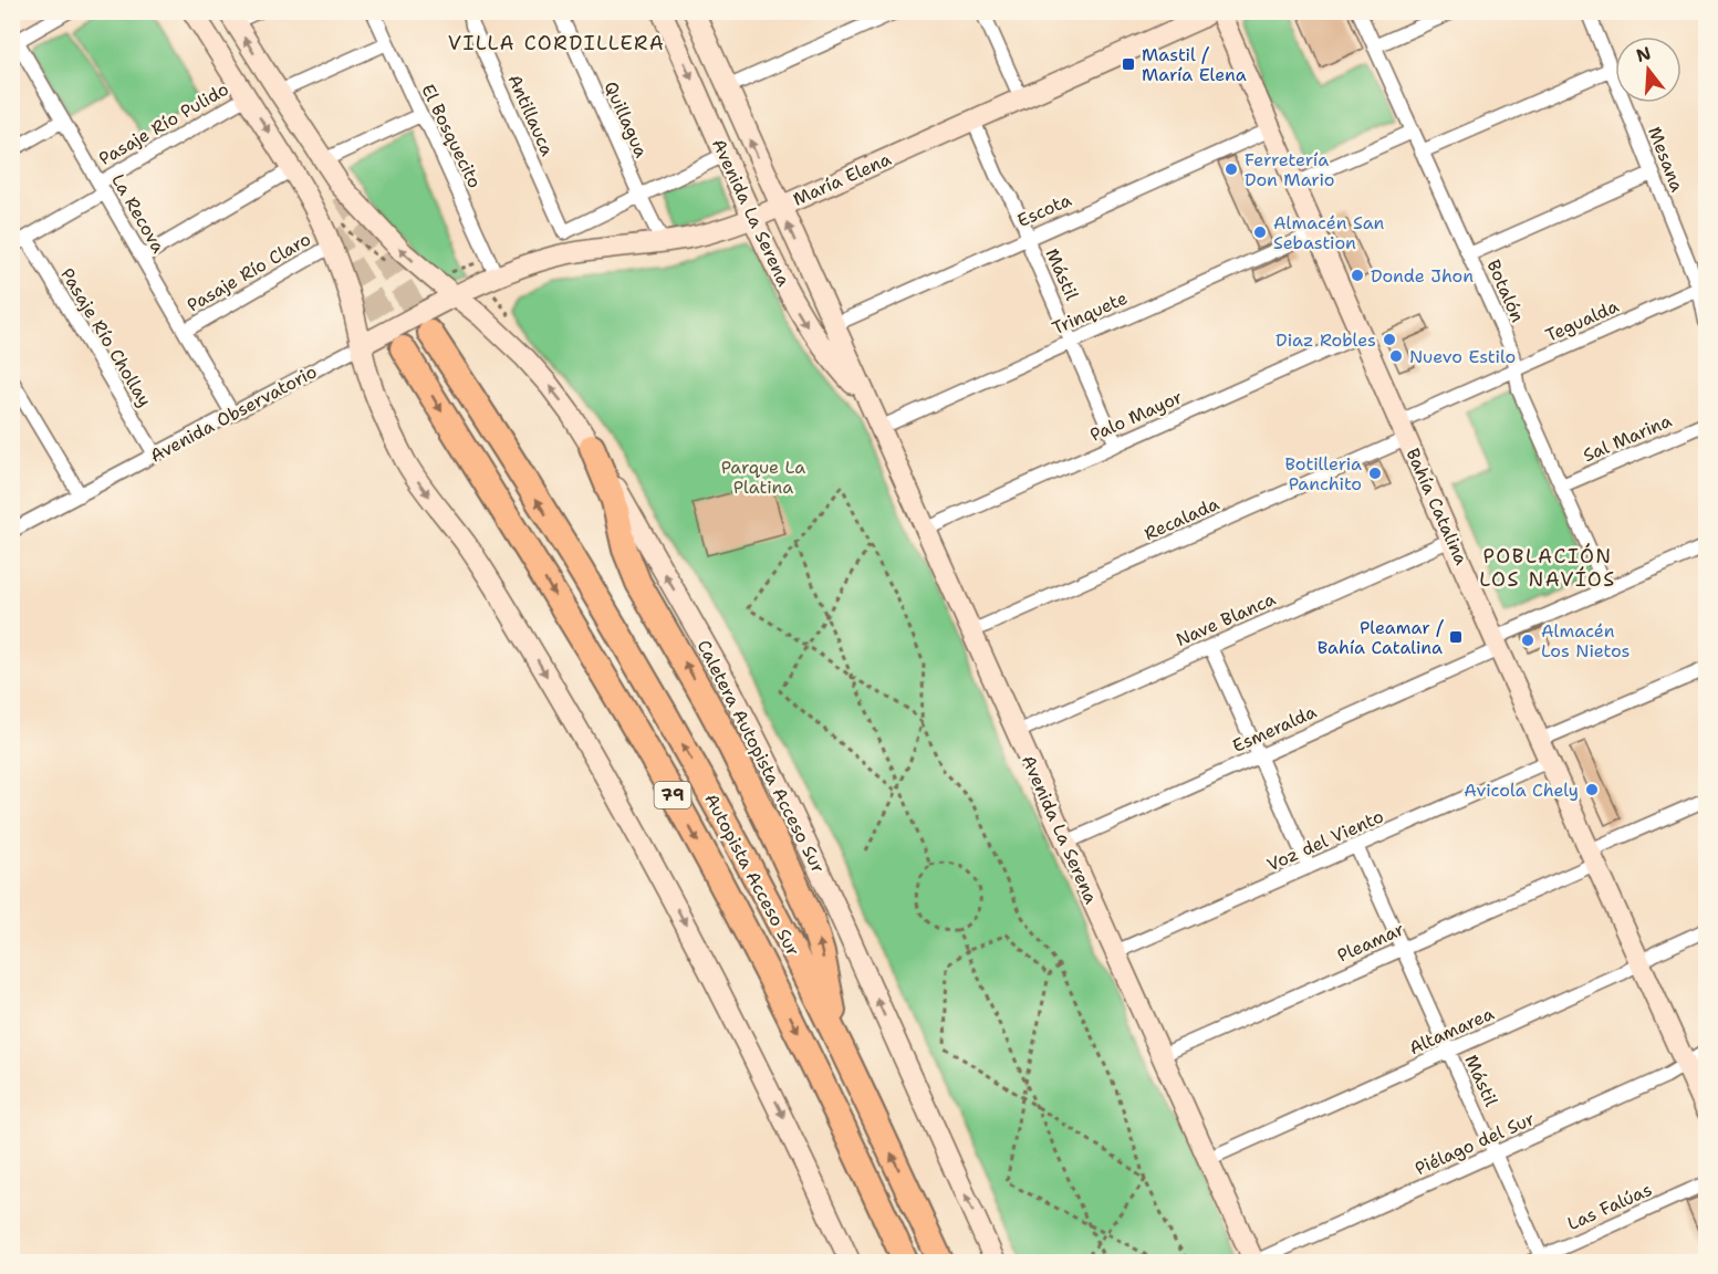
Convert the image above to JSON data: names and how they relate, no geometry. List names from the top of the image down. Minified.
{"streets":{"highway":["79","Autopista Acceso Sur"],"street":["Antillauca","Quillagua","Pasaje Río Pulido","El Bosquecito","Mesana","María Elena","Escota","Avenida La Serena","La Recova","Pasaje Río Claro","Mástil","Botalón","Trinquete","Tegualda","Pasaje Río Chollay","Avenida Observatorio","Palo Mayor","Sal Marina","Bahía Catalina","Recalada","Nave Blanca","Esmeralda","Caletera Autopista Acceso Sur","Voz del Viento","Pleamar","Altamarea","Piélago del Sur","Las Falúas"]},"crossings":[["Antillauca","Quillagua"],["Quillagua","María Elena"],["Pasaje Río Pulido","La Recova"],["Pasaje Río Pulido","Pasaje Río Chollay"],["El Bosquecito","María Elena"],["Mesana","Tegualda"],["María Elena","Avenida La Serena"],["María Elena","Mástil"],["María Elena","Avenida Observatorio"],["María Elena","Caletera Autopista Acceso Sur"],["Escota","Avenida La Serena"],["Escota","Mástil"],["Escota","Bahía Catalina"],["Avenida La Serena","Trinquete"],["Avenida La Serena","Palo Mayor"],["Avenida La Serena","Recalada"],["Avenida La Serena","Nave Blanca"],["Avenida La Serena","Esmeralda"],["Avenida La Serena","Voz del Viento"],["Avenida La Serena","Pleamar"],["Avenida La Serena","Altamarea"],["Avenida La Serena","Piélago del Sur"],["La Recova","Pasaje Río Claro"],["La Recova","Avenida Observatorio"],["Mástil","Trinquete"],["Mástil","Palo Mayor"],["Mástil","Voz del Viento"],["Mástil","Pleamar"],["Mástil","Altamarea"],["Mástil","Piélago del Sur"],["Mástil","Las Falúas"],["Botalón","Tegualda"],["Botalón","Sal Marina"],["Botalón","Esmeralda"],["Trinquete","Bahía Catalina"],["Tegualda","Bahía Catalina"],["Tegualda","Recalada"],["Pasaje Río Chollay","Avenida Observatorio"],["Avenida Observatorio","Caletera Autopista Acceso Sur"],["Palo Mayor","Bahía Catalina"],["Bahía Catalina","Recalada"],["Bahía Catalina","Nave Blanca"],["Bahía Catalina","Esmeralda"],["Bahía Catalina","Voz del Viento"],["Bahía Catalina","Pleamar"],["Bahía Catalina","Altamarea"],["Bahía Catalina","Piélago del Sur"]],"districts":["VILLA CORDILLERA","POBLACIÓN LOS NAVÍOS"],"parks":["Parque La Platina"],"places":{"transit":["Mastil / María Elena","Pleamar / Bahía Catalina"],"other":["Ferretería Don Mario","Almacén San Sebastion","Donde Jhon","Diaz Robles","Nuevo Estilo","Botilleria Panchito","Almacén Los Nietos","Avicola Chely"]},"north":"top"}
